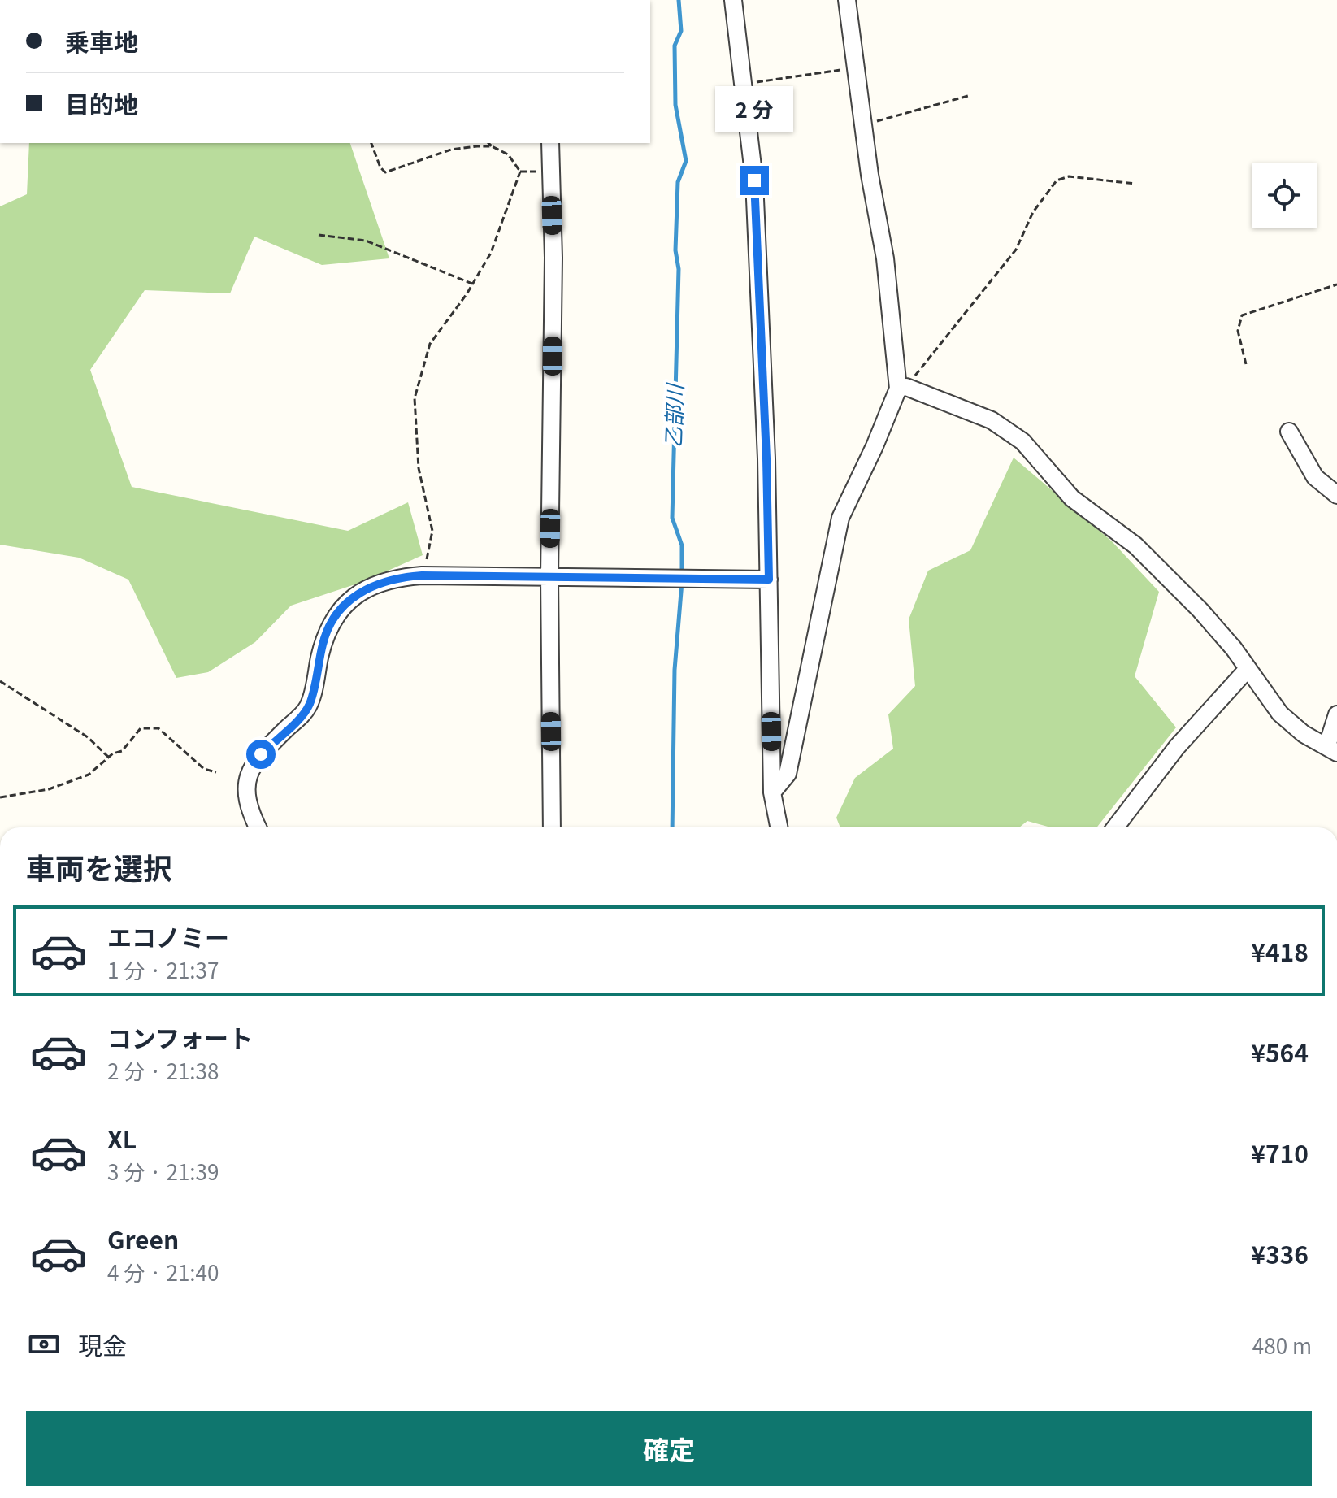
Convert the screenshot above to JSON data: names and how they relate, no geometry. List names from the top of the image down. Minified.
{"water":["乙部川"],"page":{"banner":["乗車地","目的地"],"bubble":"2 分","heading":"車両を選択","list":[{"name":"エコノミー","note":"1 分 · 21:37","value":"¥418"},{"name":"コンフォート","note":"2 分 · 21:38","value":"¥564"},{"name":"XL","note":"3 分 · 21:39","value":"¥710"},{"name":"Green","note":"4 分 · 21:40","value":"¥336"}],"pay":["現金","480 m"],"buttons":"確定"}}
